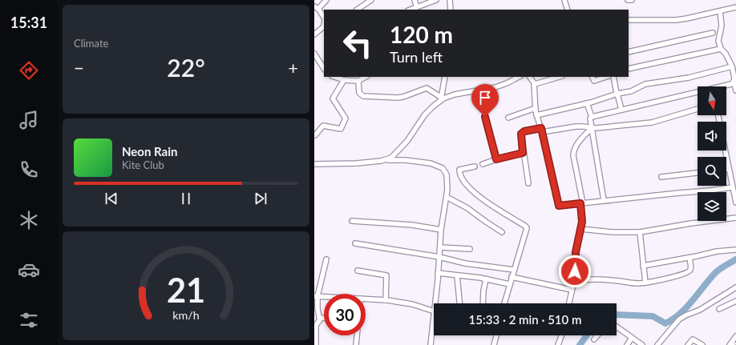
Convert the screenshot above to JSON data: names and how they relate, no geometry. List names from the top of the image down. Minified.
{"north":"bottom","page":{"tabs":"15:31","tile":"Climate","turn":["120 m","Turn left"],"heat":["−","22°","+"],"song":["Neon Rain","Kite Club"],"limit":"30","trip":"15:33 · 2 min · 510 m","gauge":["21","km/h"]}}
